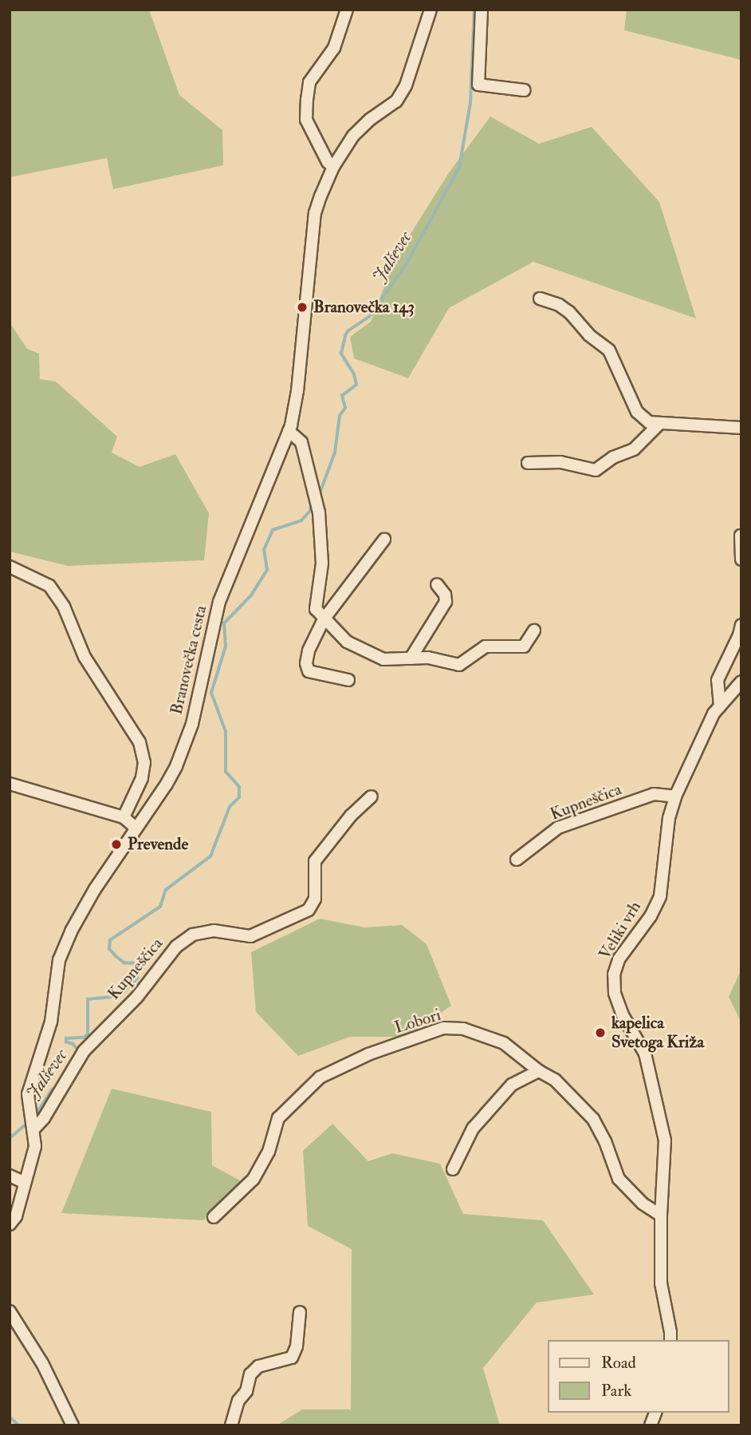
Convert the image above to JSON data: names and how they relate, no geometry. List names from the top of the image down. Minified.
{"streets":{"street":["Branovečka cesta","Kupneščica","Veliki vrh","Lobori"]},"crossings":[["Branovečka cesta","Kupneščica"],["Kupneščica","Veliki vrh"],["Veliki vrh","Lobori"]],"water":["Jalševec"],"places":["Branovečka 143","Prevende","kapelica Svetoga Križa"],"legend":["Road","Park"]}
